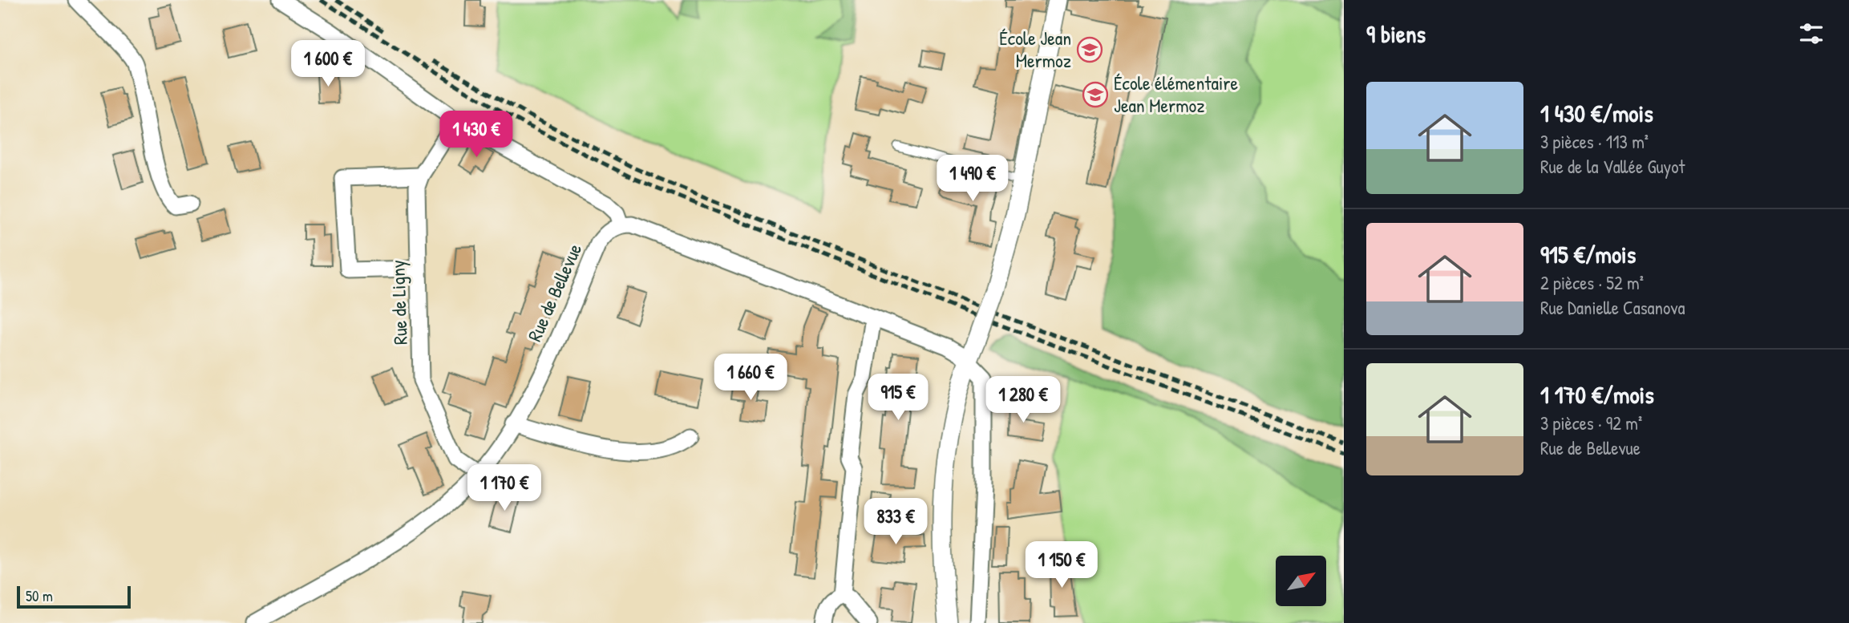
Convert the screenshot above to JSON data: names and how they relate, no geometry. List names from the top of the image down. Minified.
{"streets":{"street":["Rue de Bellevue","Rue de Ligny"]},"crossings":[["Rue de Bellevue","Rue de Ligny"]],"places":{"school or university":["École Jean Mermoz","École élémentaire Jean Mermoz"]},"scale_bar":"50 m","north":"top right","page":{"heading":"9 biens","price":["1 600 €","1 430 €","1 490 €","1 660 €","915 €","1 280 €","1 170 €","833 €","1 150 €"],"list":[{"name":"1 430 €/mois","note":"3 pièces · 113 m² · Rue de la Vallée Guyot"},{"name":"915 €/mois","note":"2 pièces · 52 m² · Rue Danielle Casanova"},{"name":"1 170 €/mois","note":"3 pièces · 92 m² · Rue de Bellevue"}],"scale":"50 m"}}
